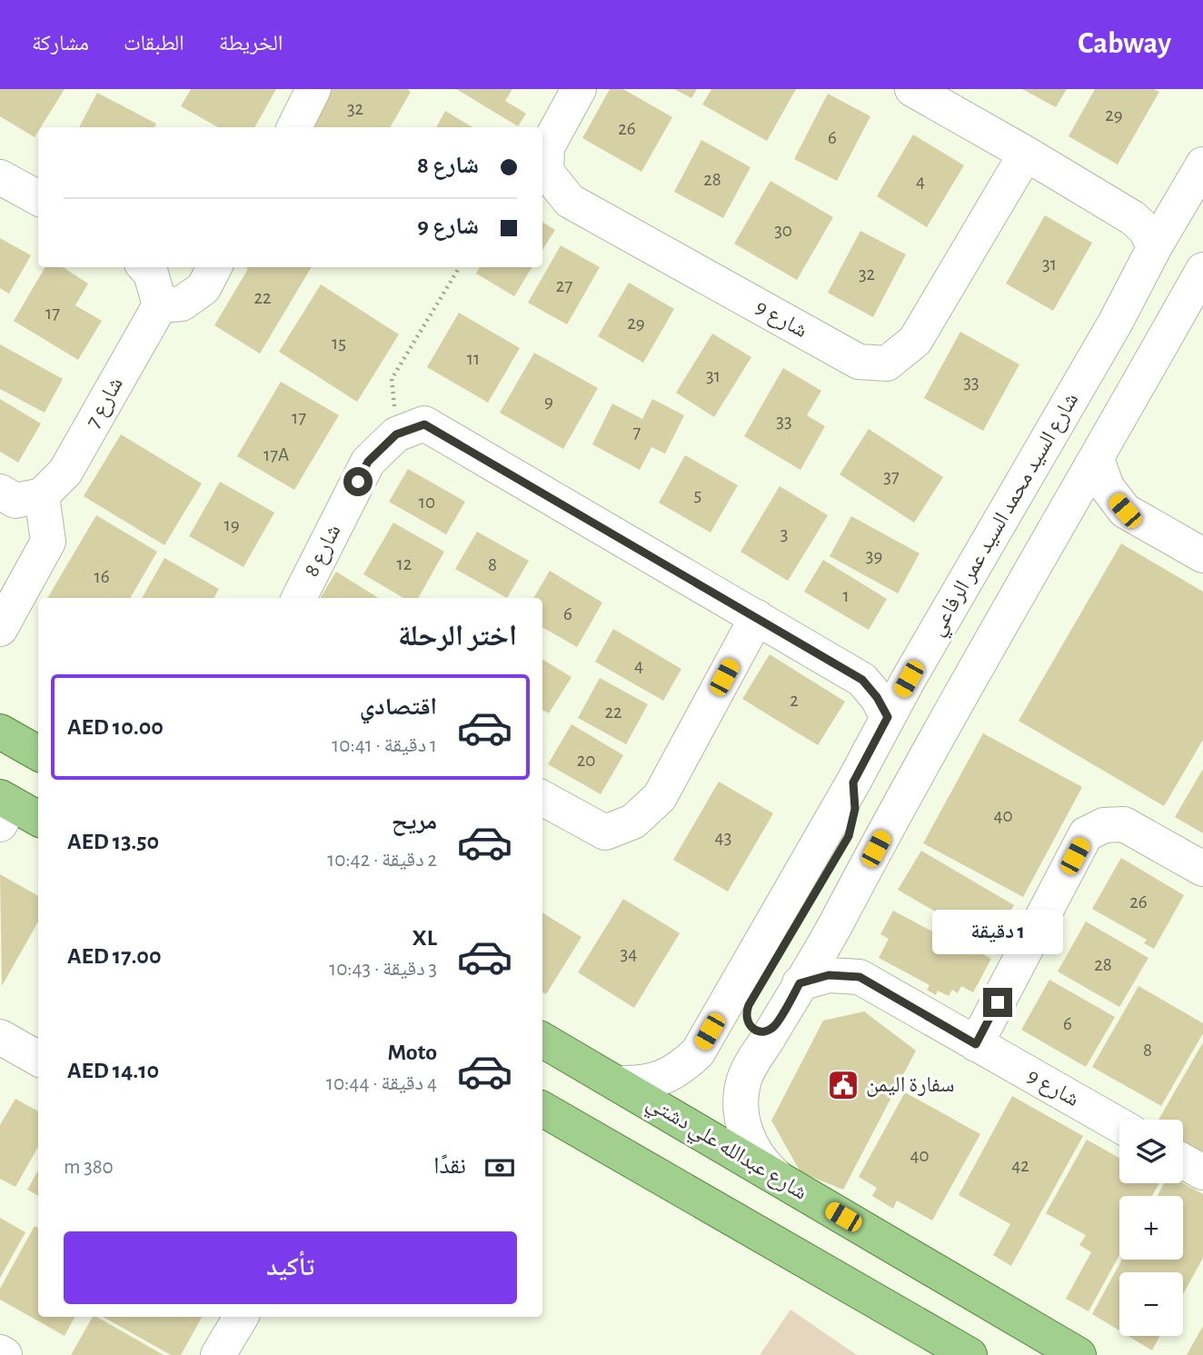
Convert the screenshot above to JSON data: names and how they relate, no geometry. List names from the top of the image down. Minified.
{"streets":{"main road":["شارع عبدالله علي دشتي"],"street":["شارع 9","شارع 7","شارع السيد محمد السيد عمر الرفاعي","شارع 8"]},"crossings":[["شارع السيد محمد السيد عمر الرفاعي","شارع 8"],["شارع السيد محمد السيد عمر الرفاعي","شارع عبدالله علي دشتي"]],"places":{"public building":["سفارة اليمن"]},"house_numbers":["32","29","26","6","28","4","30","31","32","27","22","17","29","15","11","31","33","9","17","33","7","17A","37","5","10","19","3","39","12","8","16","1","6","4","2","22","20","40","43","26","34","28","6","8","40","42"],"page":{"header":"Cabway","nav":["الخريطة","الطبقات","مشاركة"],"banner":["شارع 8","شارع 9"],"heading":"اختر الرحلة","list":[{"name":"اقتصادي","note":"1 دقيقة · 10:41","value":"AED 10.00"},{"name":"مريح","note":"2 دقيقة · 10:42","value":"AED 13.50"},{"name":"XL","note":"3 دقيقة · 10:43","value":"AED 17.00"},{"name":"Moto","note":"4 دقيقة · 10:44","value":"AED 14.10"}],"bubble":"1 دقيقة","map_buttons":["+","−"],"pay":["نقدًا","380 m"],"buttons":"تأكيد"}}
